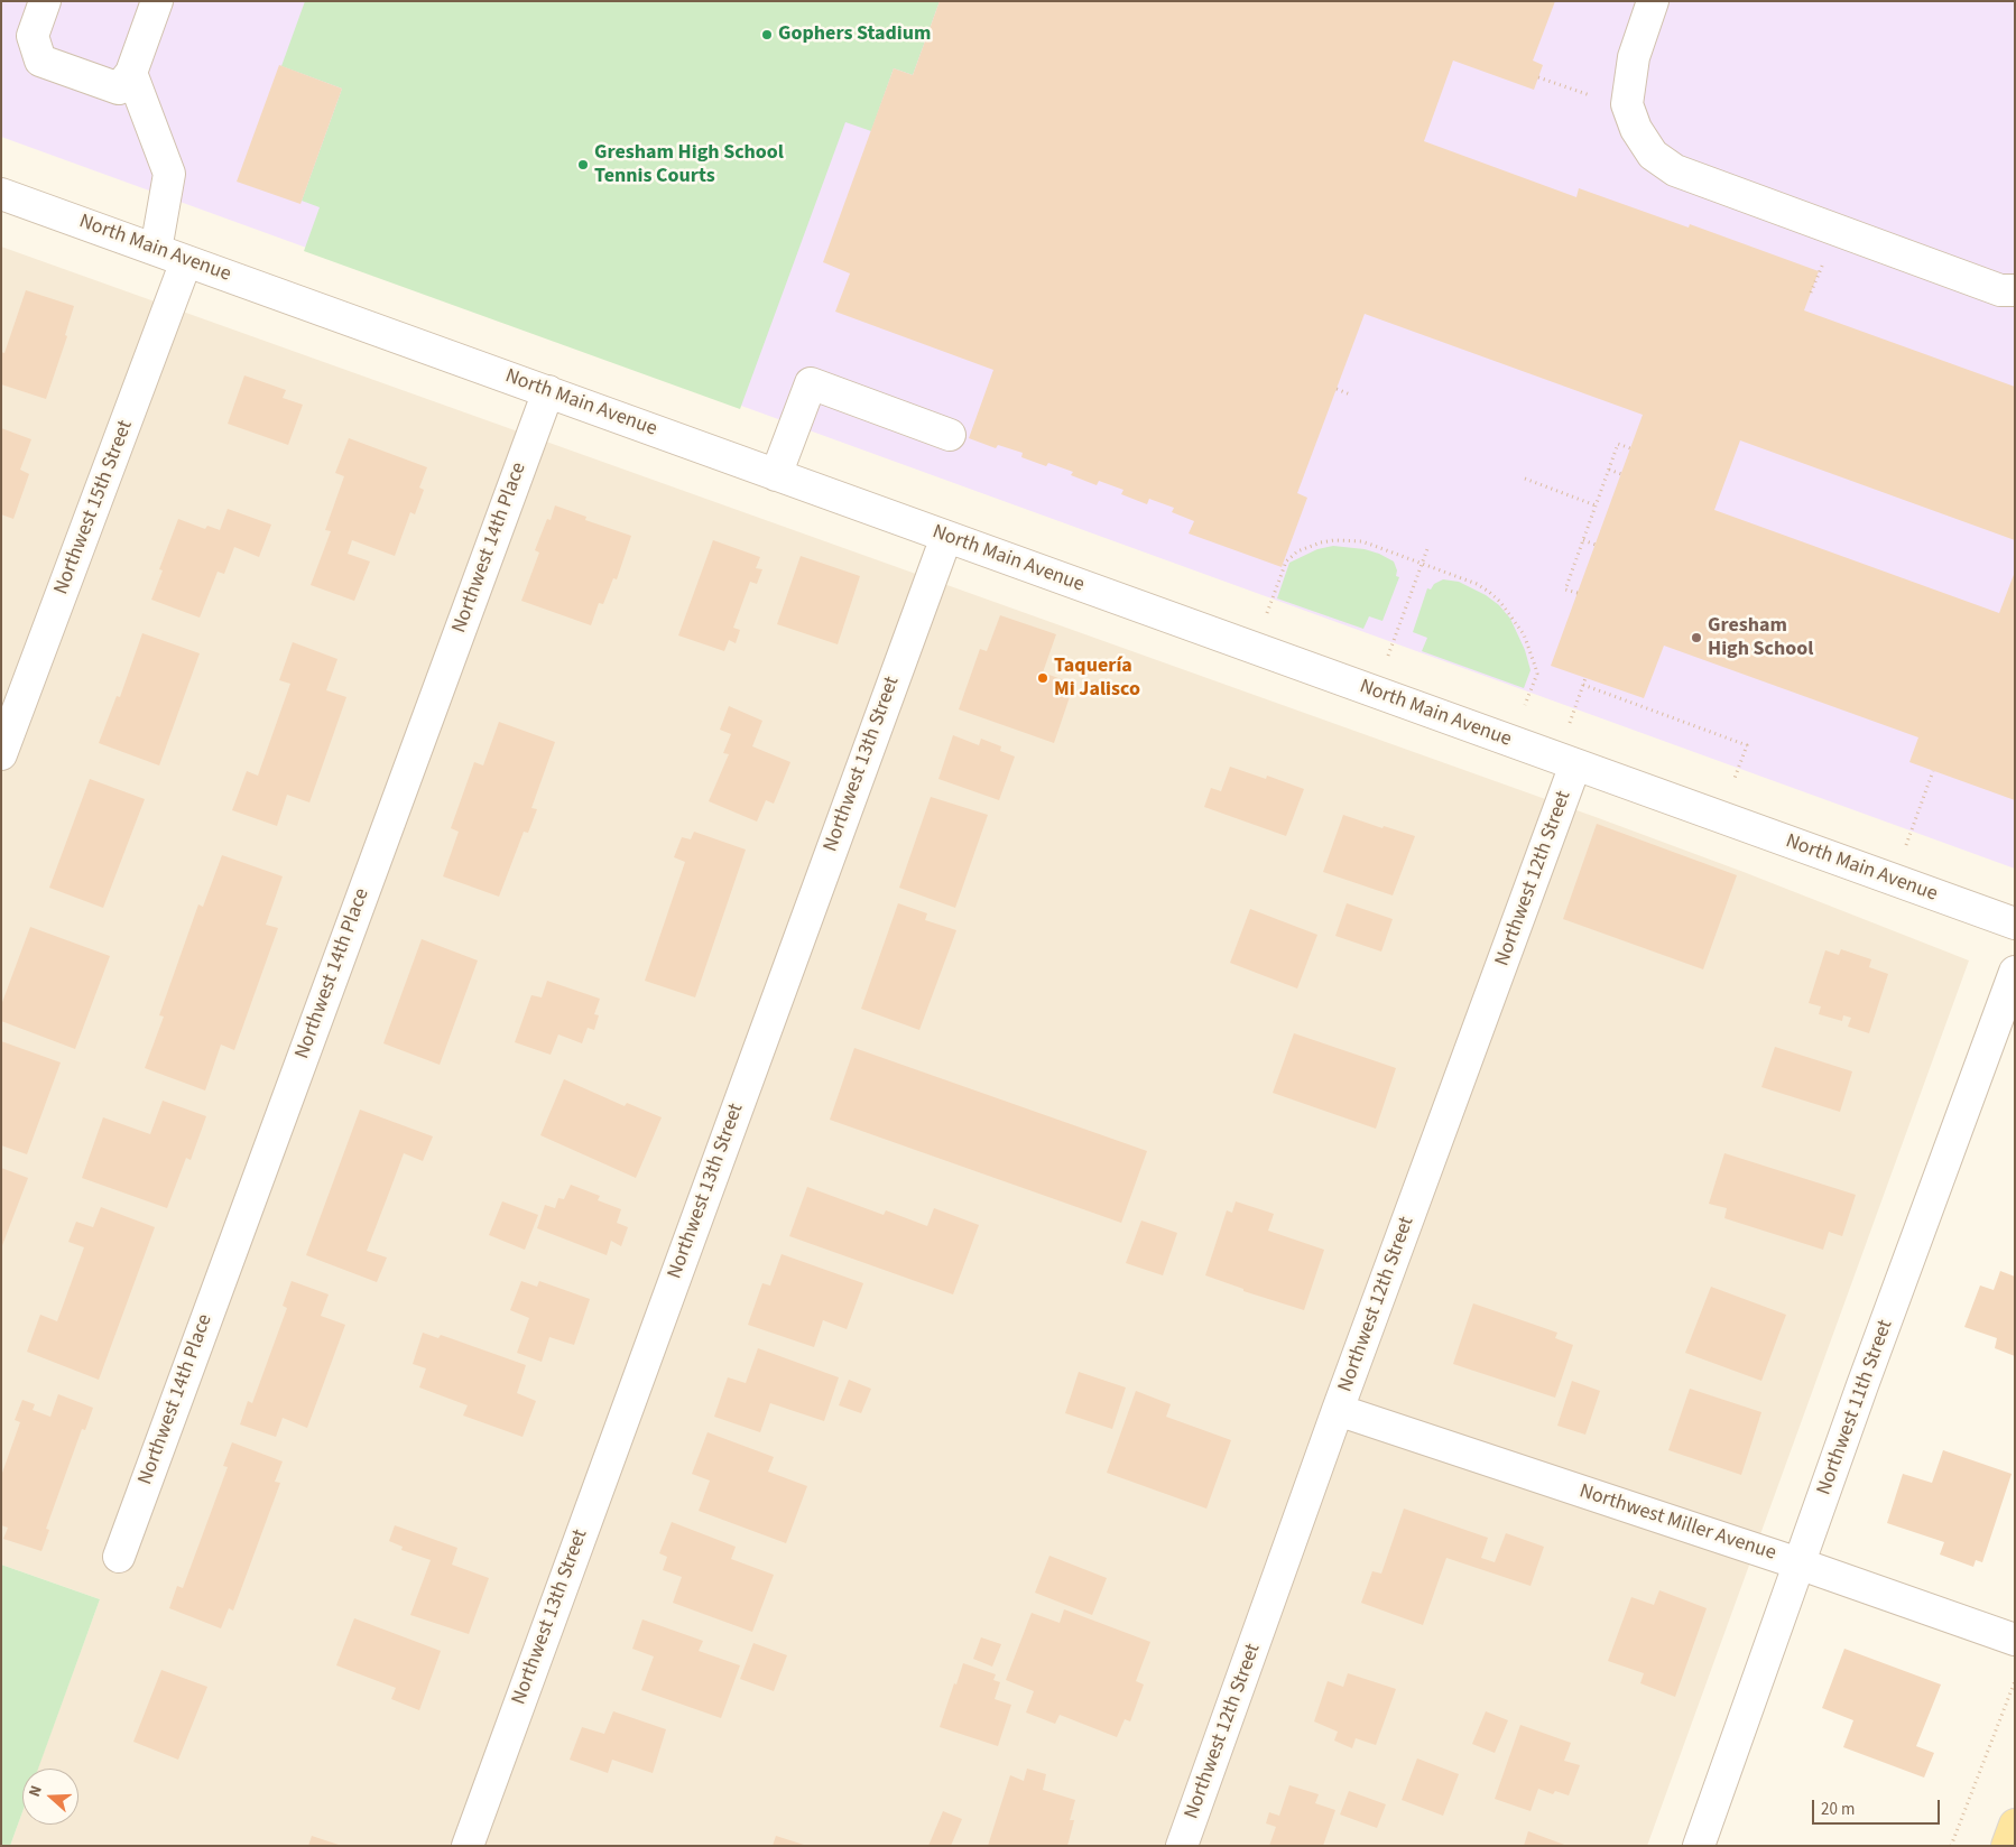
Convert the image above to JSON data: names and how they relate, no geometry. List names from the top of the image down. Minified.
{"streets":{"street":["North Main Avenue","Northwest 15th Street","Northwest 14th Place","Northwest 13th Street","Northwest 12th Street","Northwest 11th Street","Northwest Miller Avenue"]},"crossings":[["North Main Avenue","Northwest 15th Street"],["North Main Avenue","Northwest 14th Place"],["North Main Avenue","Northwest 13th Street"],["North Main Avenue","Northwest 12th Street"],["Northwest 12th Street","Northwest Miller Avenue"],["Northwest 11th Street","Northwest Miller Avenue"]],"places":["Gophers Stadium","Gresham High School Tennis Courts","Gresham High School","Taquería Mi Jalisco"],"scale_bar":"20 m","north":"left"}
